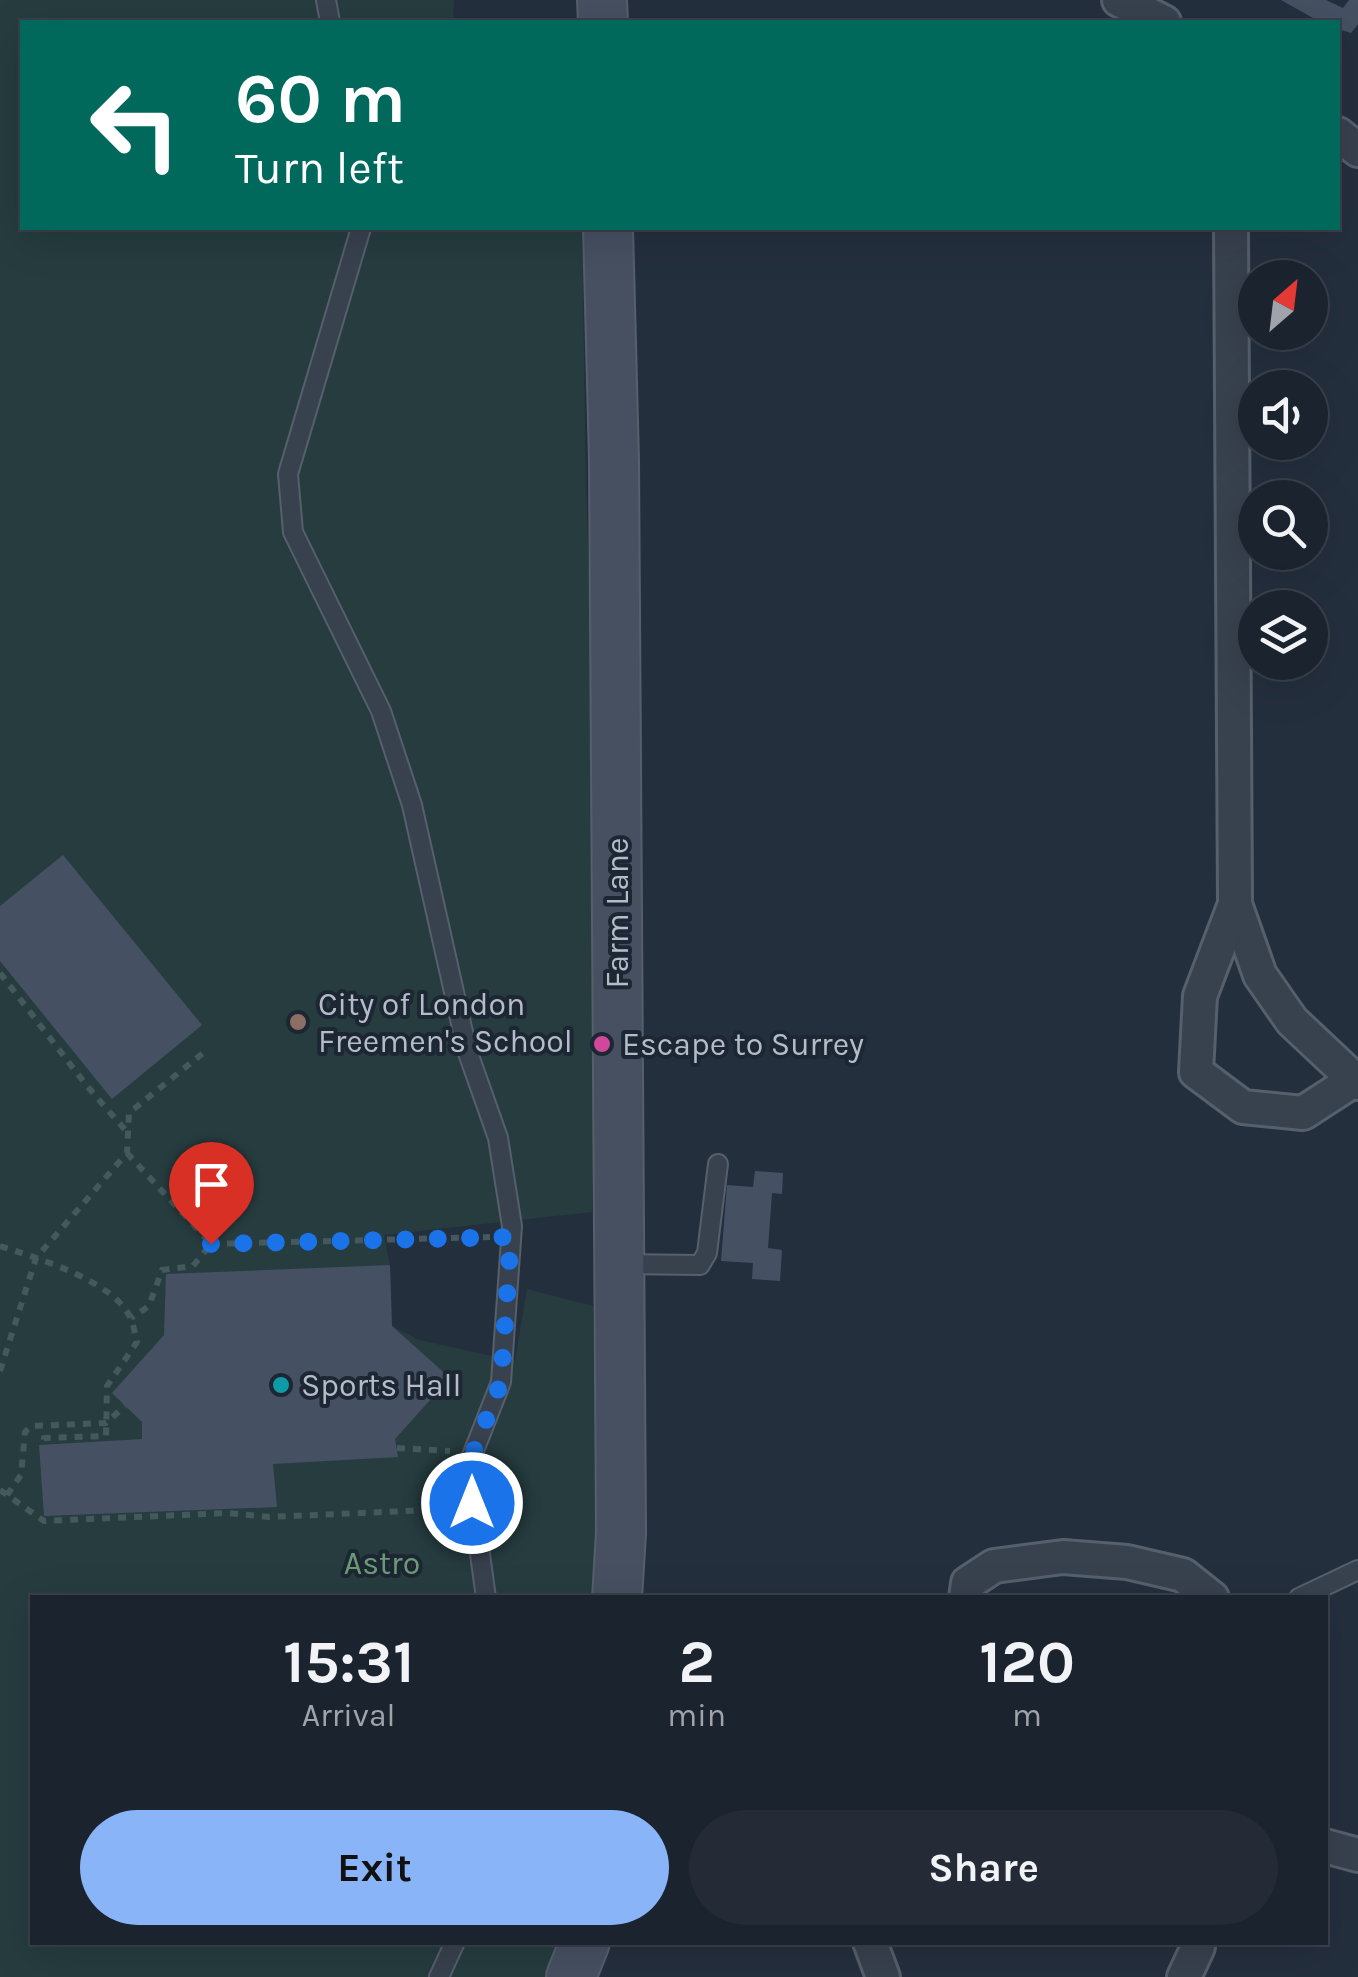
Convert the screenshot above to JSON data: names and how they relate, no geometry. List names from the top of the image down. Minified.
{"streets":{"street":["Farm Lane"]},"parks":["Astro"],"places":["City of London Freemen's School","Escape to Surrey","Sports Hall"],"north":"top right","page":{"turn":["60 m","Turn left"],"eta":["15:31","Arrival","2","min","120","m"],"buttons":["Exit","Share"]}}
